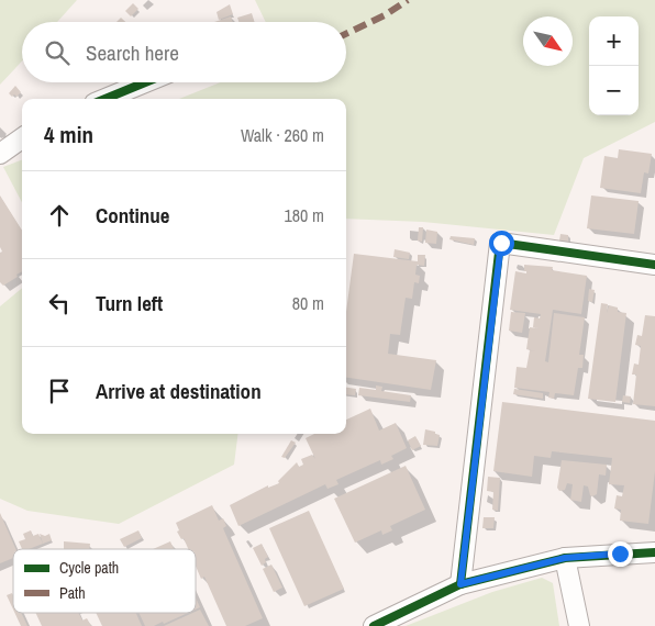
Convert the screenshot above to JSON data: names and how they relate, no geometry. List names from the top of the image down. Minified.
{"legend":["Cycle path","Path"],"north":"bottom right","page":{"map_buttons":["+","−"],"search":"Search here","heading":["4 min","Walk · 260 m"],"list":[["Continue","180 m"],["Turn left","80 m"],"Arrive at destination"]}}
